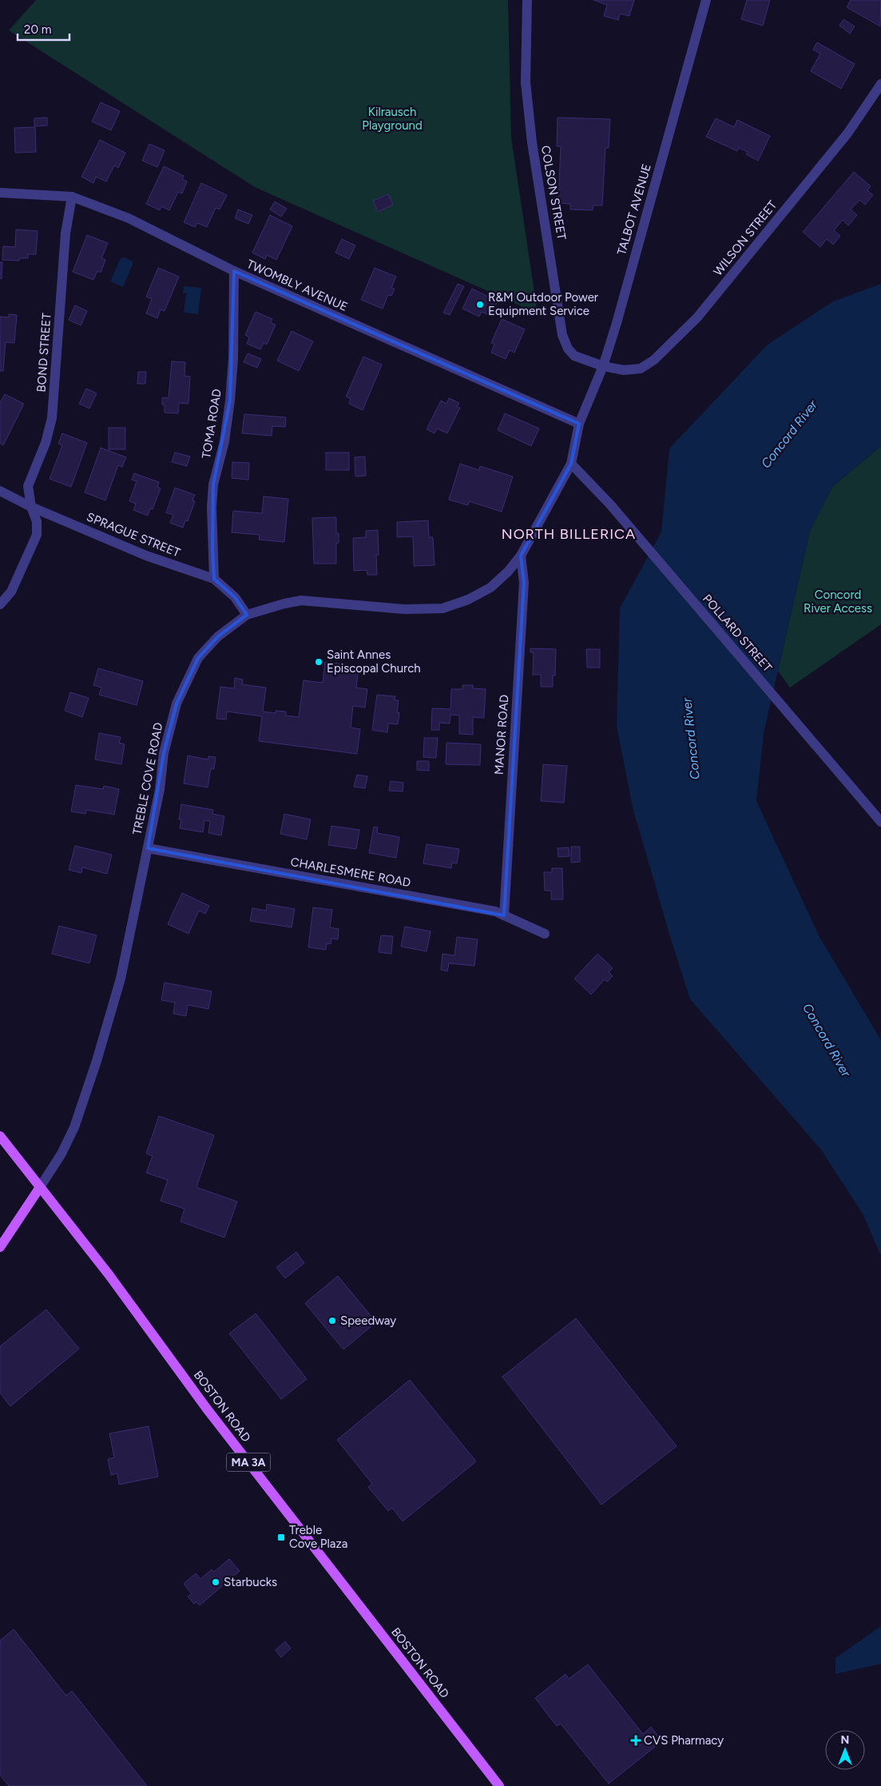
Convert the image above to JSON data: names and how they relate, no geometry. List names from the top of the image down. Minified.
{"streets":{"main road":["TREBLE COVE ROAD","BOSTON ROAD","MA 3A"],"street":["COLSON STREET","TALBOT AVENUE","WILSON STREET","TWOMBLY AVENUE","BOND STREET","TOMA ROAD","SPRAGUE STREET","POLLARD STREET","MANOR ROAD","CHARLESMERE ROAD"]},"crossings":[["COLSON STREET","TALBOT AVENUE"],["COLSON STREET","WILSON STREET"],["TALBOT AVENUE","WILSON STREET"],["TALBOT AVENUE","TWOMBLY AVENUE"],["TWOMBLY AVENUE","BOND STREET"],["TWOMBLY AVENUE","TOMA ROAD"],["BOND STREET","SPRAGUE STREET"],["TOMA ROAD","SPRAGUE STREET"],["SPRAGUE STREET","TREBLE COVE ROAD"],["POLLARD STREET","TREBLE COVE ROAD"],["MANOR ROAD","TREBLE COVE ROAD"],["MANOR ROAD","CHARLESMERE ROAD"],["TREBLE COVE ROAD","CHARLESMERE ROAD"],["TREBLE COVE ROAD","BOSTON ROAD"]],"districts":["NORTH BILLERICA"],"water":["Concord River"],"parks":["Kilrausch Playground","Concord River Access"],"places":{"other":["R&M Outdoor Power Equipment Service","Saint Annes Episcopal Church","Speedway","Starbucks"],"transit":["Treble Cove Plaza"],"health":["CVS Pharmacy"]},"scale_bar":"20 m","north":"top"}
